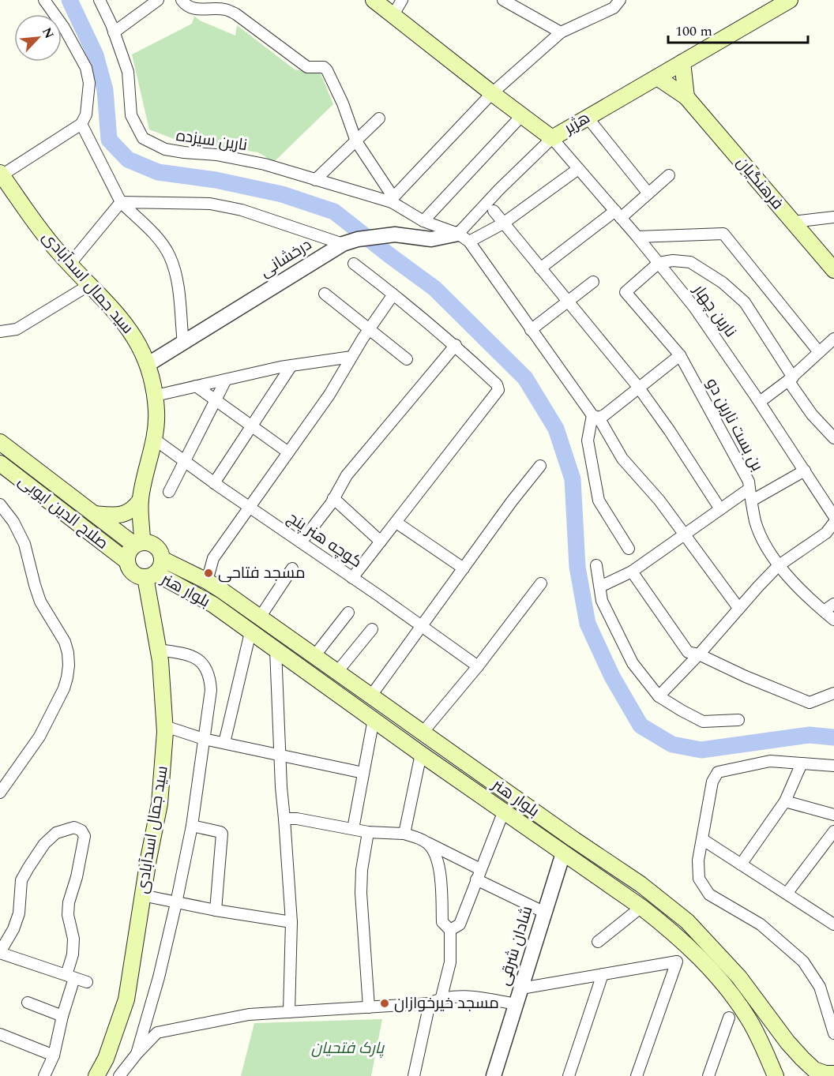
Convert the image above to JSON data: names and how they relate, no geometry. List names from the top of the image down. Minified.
{"streets":{"main road":["هژیر","فرهنگیان","سید جمال اسدآبادی","صلاح الدین ایوبی","بلوار هنر"],"street":["نارین سیزده","درخشانی","نارین چهار","بن بست نارین دو","کوچه هنر پنج","شادان شرقی"]},"crossings":[["هژیر","فرهنگیان"],["هژیر","نارین چهار"],["درخشانی","سید جمال اسدآبادی"],["سید جمال اسدآبادی","صلاح الدین ایوبی"],["سید جمال اسدآبادی","کوچه هنر پنج"],["سید جمال اسدآبادی","بلوار هنر"],["نارین چهار","بن بست نارین دو"],["صلاح الدین ایوبی","بلوار هنر"],["بلوار هنر","شادان شرقی"]],"parks":["پارک فتحیان"],"places":["مسجد فتاحی","مسجد خیرخوازان"],"scale_bar":"100 m","north":"top right"}
